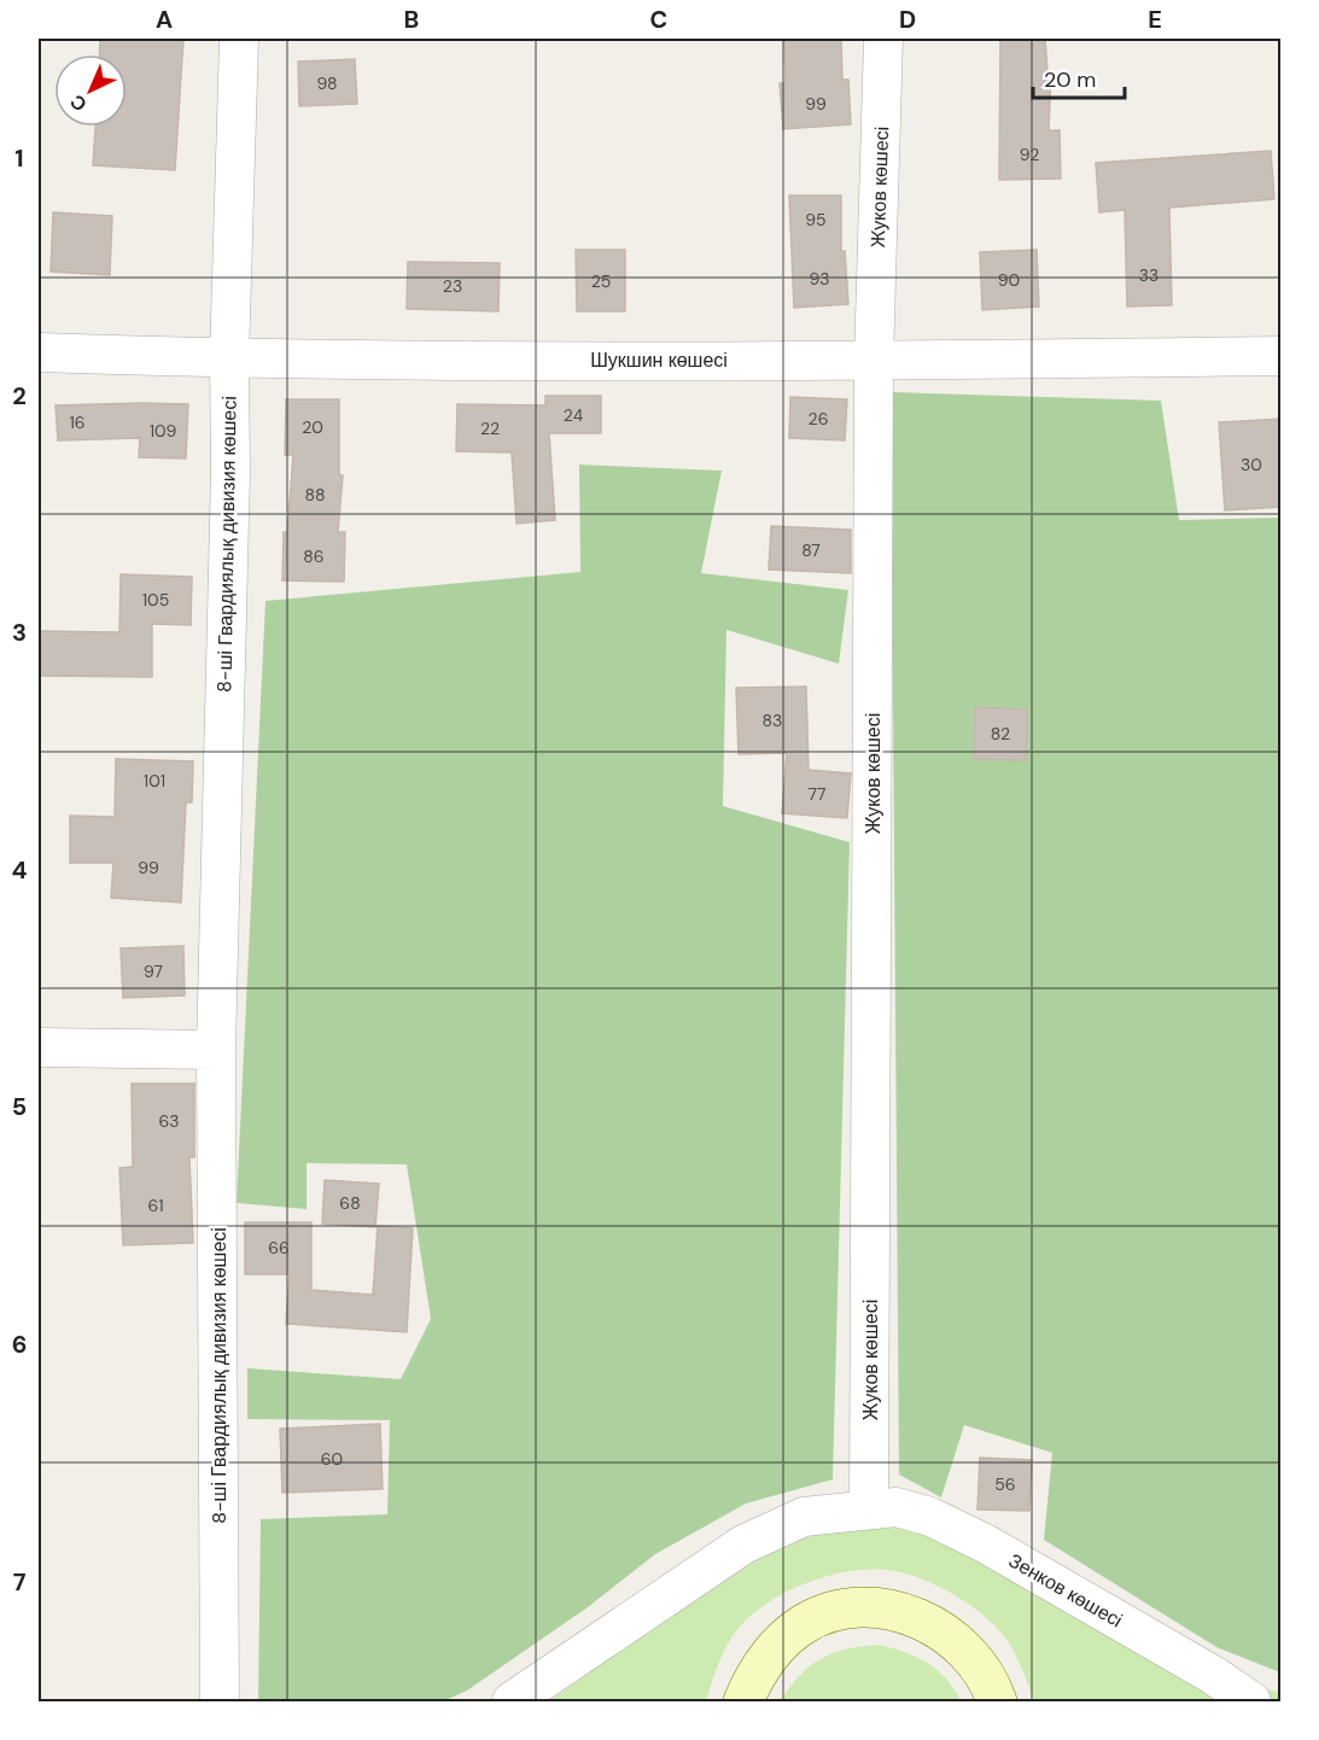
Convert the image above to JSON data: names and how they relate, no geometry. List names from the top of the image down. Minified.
{"streets":{"street":["Жуков көшесі","Шукшин көшесі","8-ші Гвардиялық дивизия көшесі","Зенков көшесі"]},"crossings":[["Жуков көшесі","Шукшин көшесі"],["Жуков көшесі","Зенков көшесі"],["Шукшин көшесі","8-ші Гвардиялық дивизия көшесі"]],"house_numbers":["98","99","92","95","33","93","90","25","23","24","26","16","20","22","109","30","88","87","86","105","83","82","101","77","99","97","63","68","61","66","60","56"],"scale_bar":"20 m","north":"bottom left","grid":{"columns":["A","B","C","D","E"],"rows":["1","2","3","4","5","6","7"]}}
